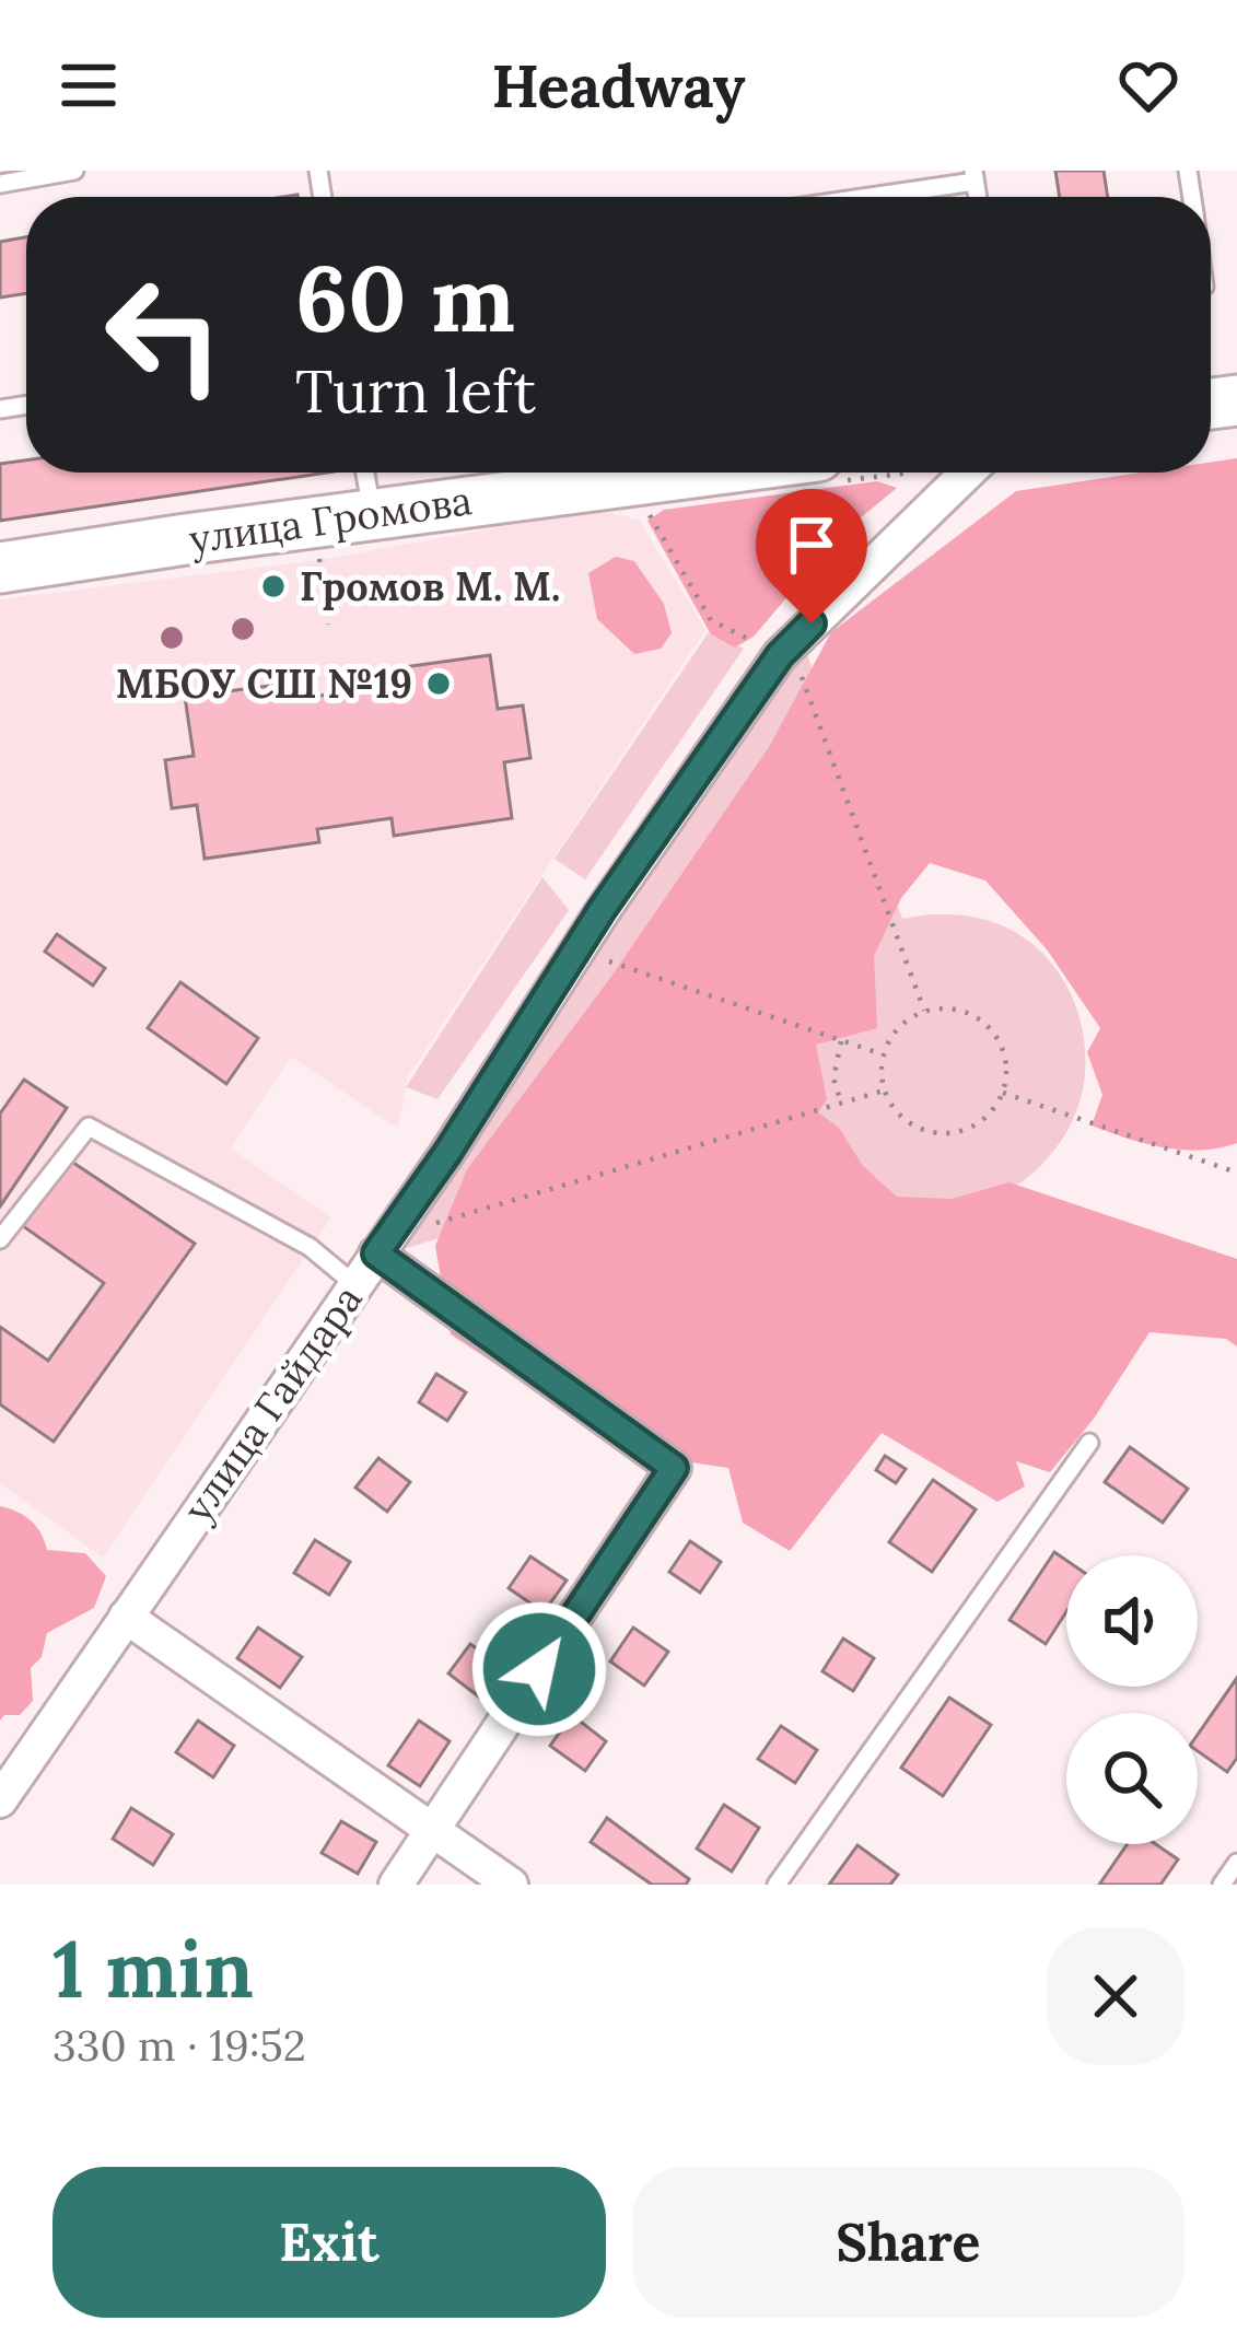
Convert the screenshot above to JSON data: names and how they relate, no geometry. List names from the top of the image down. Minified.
{"streets":{"street":["улица Громова","улица Гайдара"]},"places":["Громов М. М.","МБОУ СШ №19"],"page":{"header":"Headway","turn":["60 m","Turn left"],"heading":["1 min","330 m · 19:52"],"buttons":["Exit","Share"]}}
